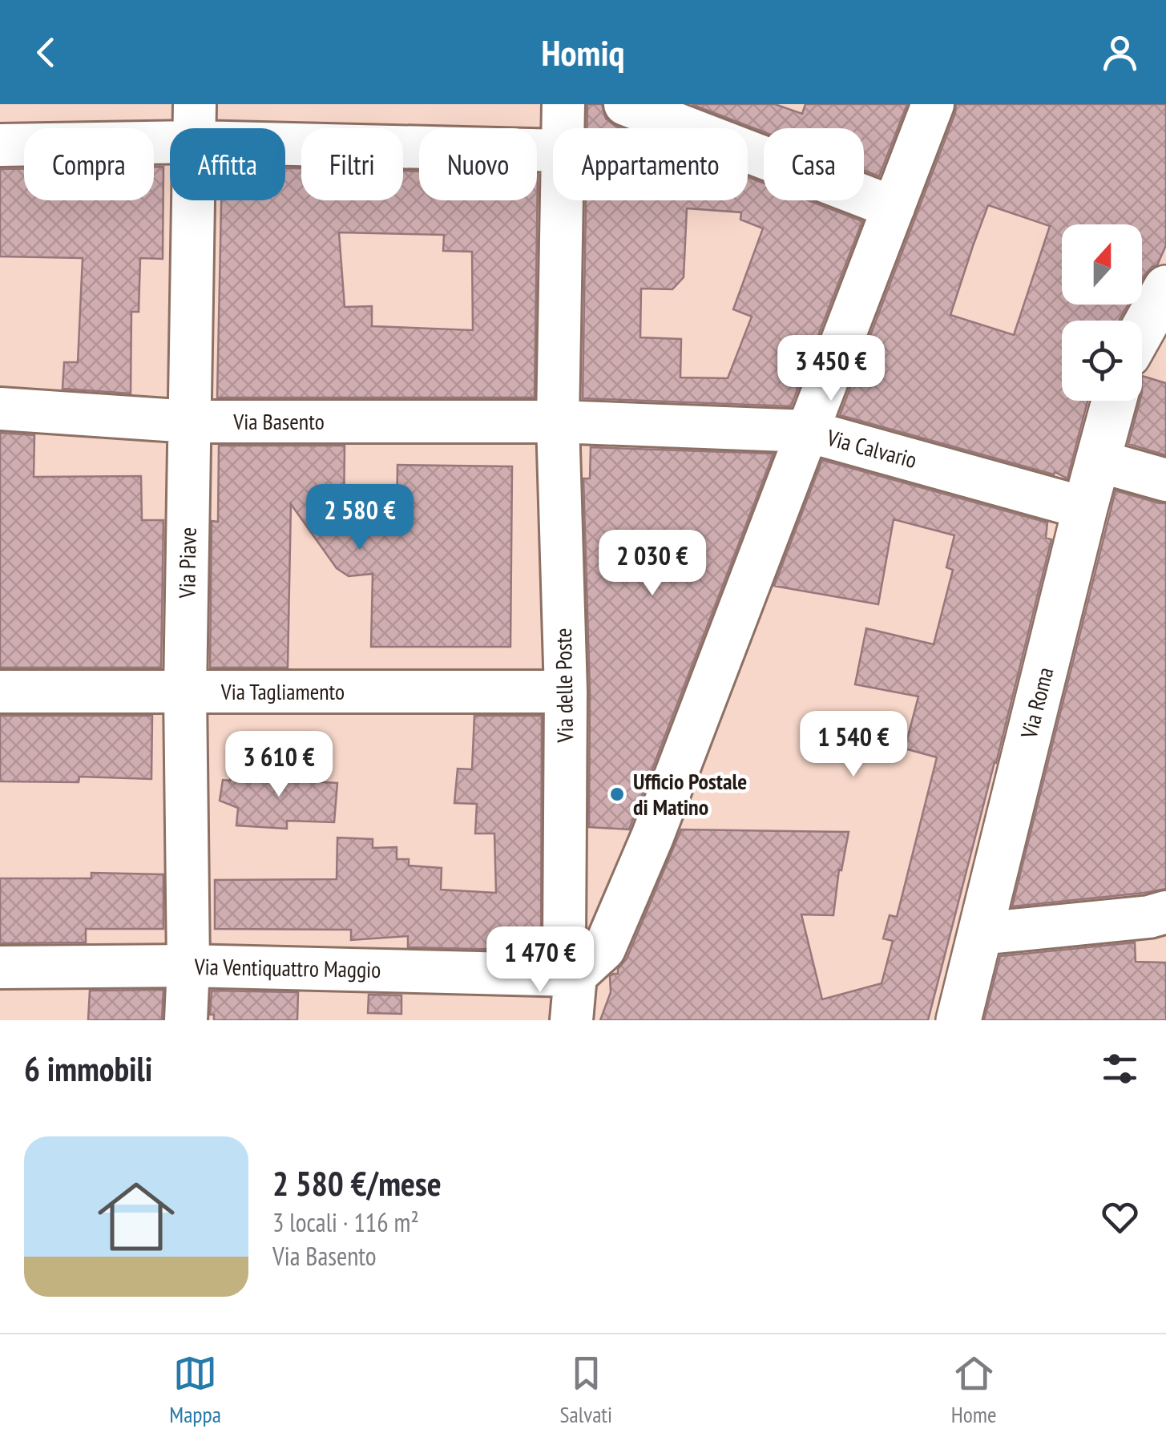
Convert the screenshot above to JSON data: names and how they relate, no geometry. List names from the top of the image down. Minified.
{"streets":{"main road":["Via Roma"],"street":["Via Basento","Via Calvario","Via Piave","Via delle Poste","Via Tagliamento","Via Ventiquattro Maggio"]},"crossings":[["Via Basento","Via Calvario"],["Via Basento","Via Piave"],["Via Basento","Via delle Poste"],["Via Calvario","Via delle Poste"],["Via Calvario","Via Roma"],["Via Piave","Via Tagliamento"],["Via Piave","Via Ventiquattro Maggio"],["Via delle Poste","Via Tagliamento"],["Via delle Poste","Via Ventiquattro Maggio"]],"places":["Ufficio Postale di Matino"],"north":"top","page":{"header":"Homiq","chip":["Compra","Affitta","Filtri","Nuovo","Appartamento","Casa"],"price":["3 450 €","2 580 €","2 030 €","1 540 €","3 610 €","1 470 €"],"heading":"6 immobili","list":[{"name":"2 580 €/mese","note":"3 locali · 116 m² · Via Basento"}],"tabs":["Mappa","Salvati","Home"]}}
